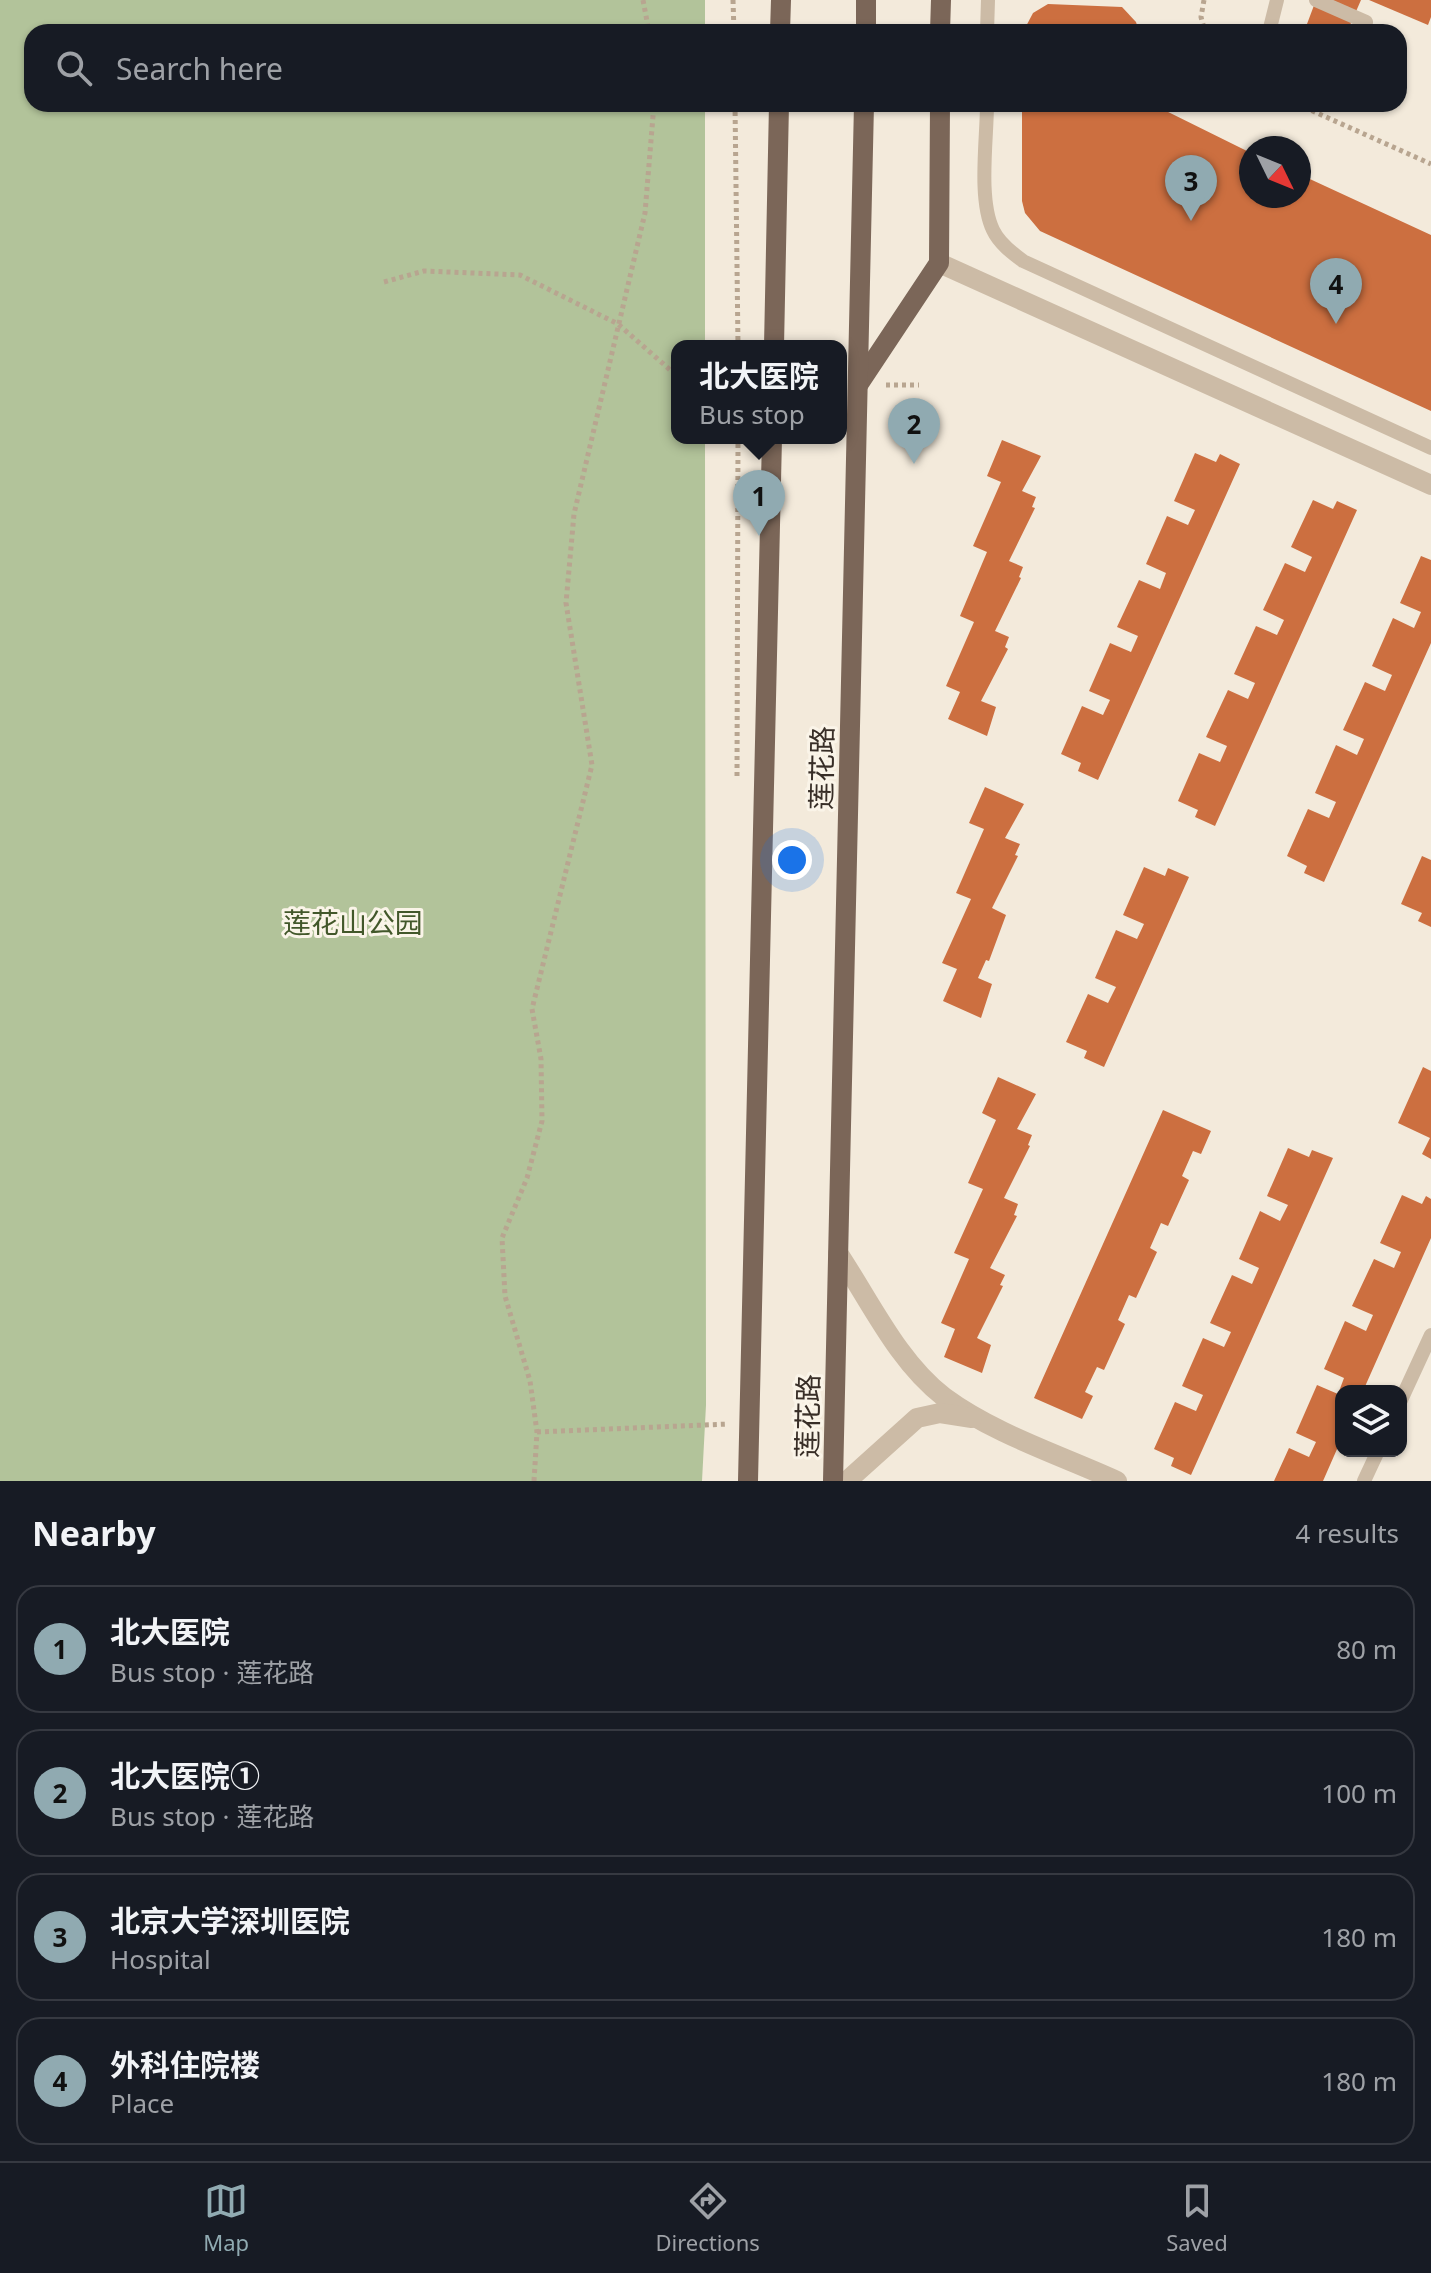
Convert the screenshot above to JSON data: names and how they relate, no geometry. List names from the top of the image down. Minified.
{"streets":{"main road":["莲花路"]},"parks":["莲花山公园"],"north":"bottom right","page":{"search":"Search here","pins":["3","4","2","1"],"popup":["北大医院","Bus stop"],"heading":["Nearby","4 results"],"list":[{"mark":"1","name":"北大医院","note":"Bus stop · 莲花路","value":"80 m"},{"mark":"2","name":"北大医院①","note":"Bus stop · 莲花路","value":"100 m"},{"mark":"3","name":"北京大学深圳医院","note":"Hospital","value":"180 m"},{"mark":"4","name":"外科住院楼","note":"Place","value":"180 m"}],"nav":["Map","Directions","Saved"]}}
